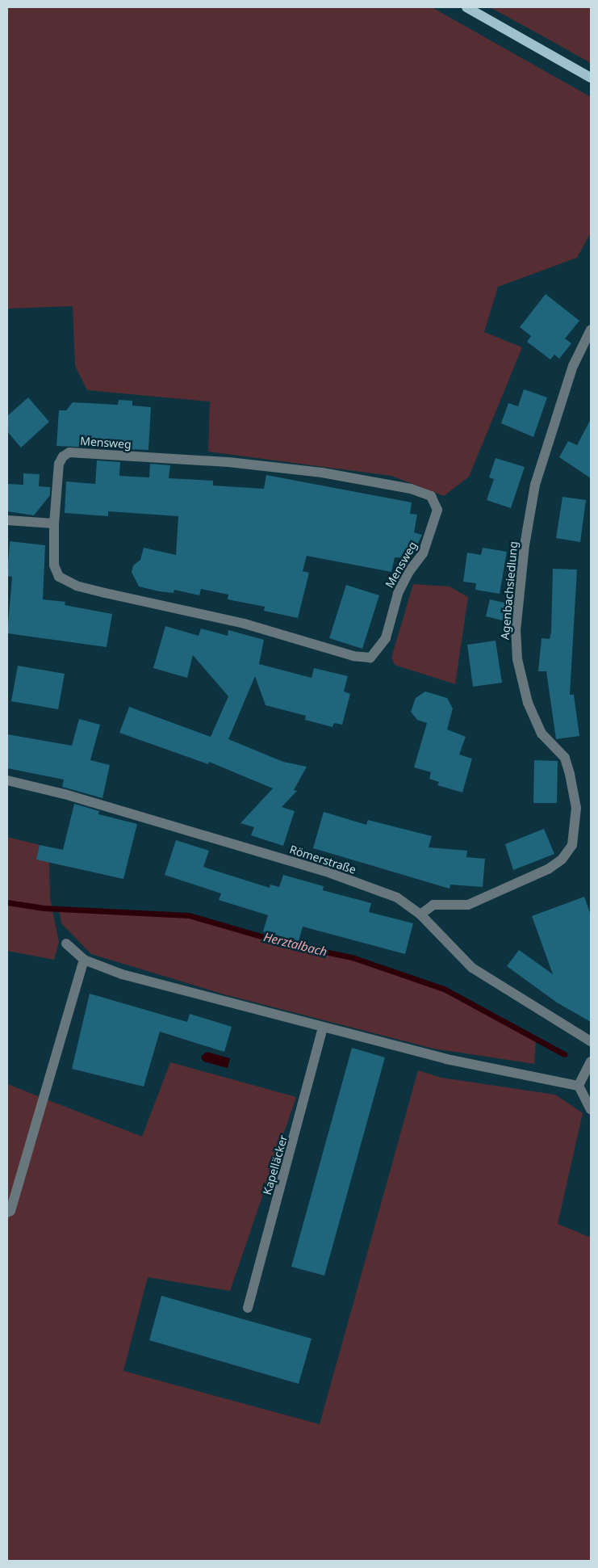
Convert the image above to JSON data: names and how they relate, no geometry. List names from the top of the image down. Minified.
{"streets":{"street":["Mensweg","Agenbachsiedlung","Römerstraße","Kapelläcker"]},"crossings":[["Agenbachsiedlung","Römerstraße"]],"water":["Herztalbach"]}
